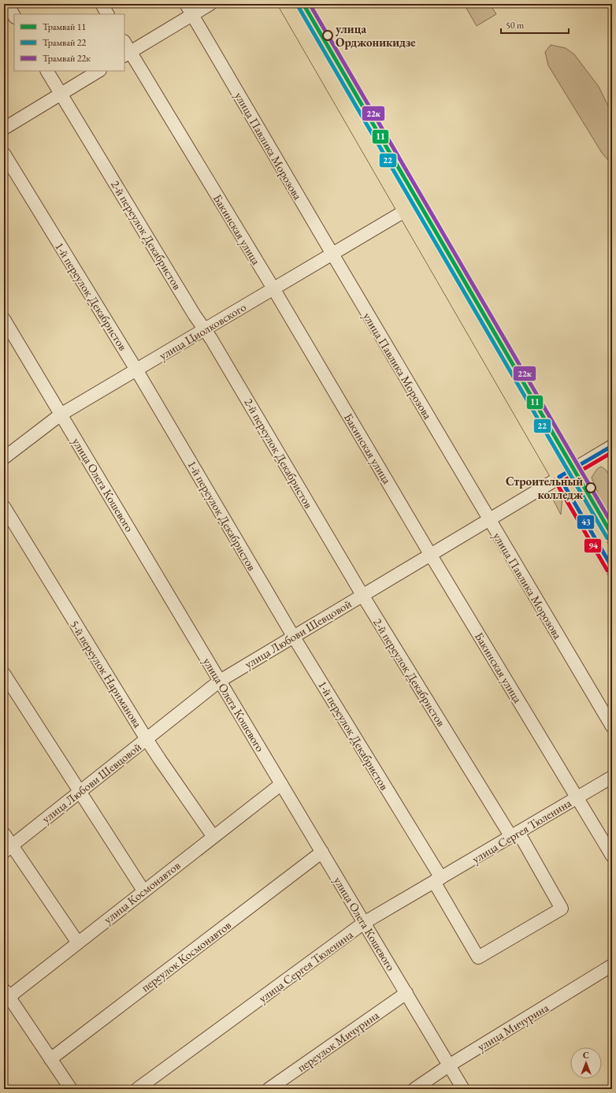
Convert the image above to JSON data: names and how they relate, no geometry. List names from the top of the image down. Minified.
{"streets":{"street":["улица Павлика Морозова","Бакинская улица","2-й переулок Декабристов","1-й переулок Декабристов","улица Циолковского","улица Олега Кошевого","улица Любови Шевцовой","5-й переулок Нариманова","улица Сергея Тюленина","улица Космонавтов","переулок Космонавтов","улица Мичурина","переулок Мичурина"]},"crossings":[["улица Павлика Морозова","улица Циолковского"],["улица Павлика Морозова","улица Любови Шевцовой"],["Бакинская улица","улица Циолковского"],["Бакинская улица","улица Любови Шевцовой"],["Бакинская улица","улица Сергея Тюленина"],["2-й переулок Декабристов","1-й переулок Декабристов"],["2-й переулок Декабристов","улица Циолковского"],["2-й переулок Декабристов","улица Любови Шевцовой"],["2-й переулок Декабристов","улица Сергея Тюленина"],["1-й переулок Декабристов","улица Циолковского"],["1-й переулок Декабристов","улица Любови Шевцовой"],["1-й переулок Декабристов","улица Сергея Тюленина"],["улица Циолковского","улица Олега Кошевого"],["улица Олега Кошевого","улица Любови Шевцовой"],["улица Олега Кошевого","улица Сергея Тюленина"],["улица Олега Кошевого","улица Космонавтов"],["улица Олега Кошевого","переулок Космонавтов"],["улица Олега Кошевого","улица Мичурина"],["улица Олега Кошевого","переулок Мичурина"],["улица Любови Шевцовой","5-й переулок Нариманова"],["5-й переулок Нариманова","улица Космонавтов"]],"places":["улица Орджоникидзе","Строительный колледж"],"lines":["tram line 11","tram line 22к","tram line 22","transit line 43","transit line 94"],"legend":["Трамвай 11","Трамвай 22","Трамвай 22к"],"scale_bar":"50 m","north":"top"}
